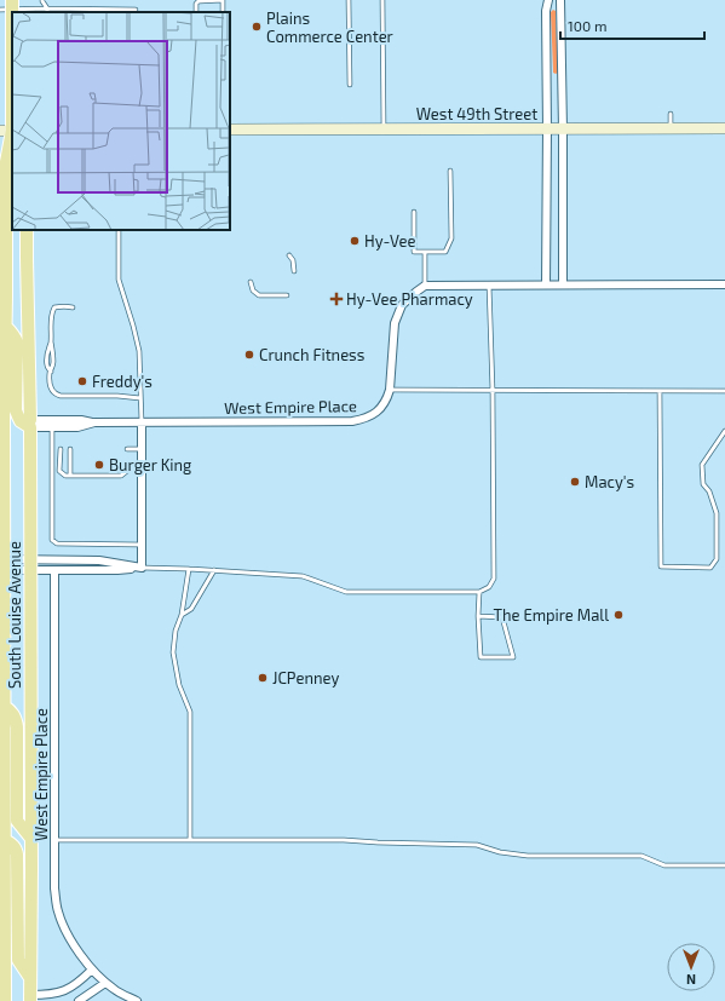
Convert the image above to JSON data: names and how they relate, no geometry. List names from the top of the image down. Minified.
{"streets":{"main road":["West 49th Street","South Louise Avenue"],"street":["West Empire Place"]},"crossings":[["West Empire Place","South Louise Avenue"]],"places":{"other":["Plains Commerce Center","Hy-Vee","Crunch Fitness","Freddy's","Burger King","Macy's","The Empire Mall","JCPenney"],"health":["Hy-Vee Pharmacy"]},"scale_bar":"100 m","north":"bottom"}
